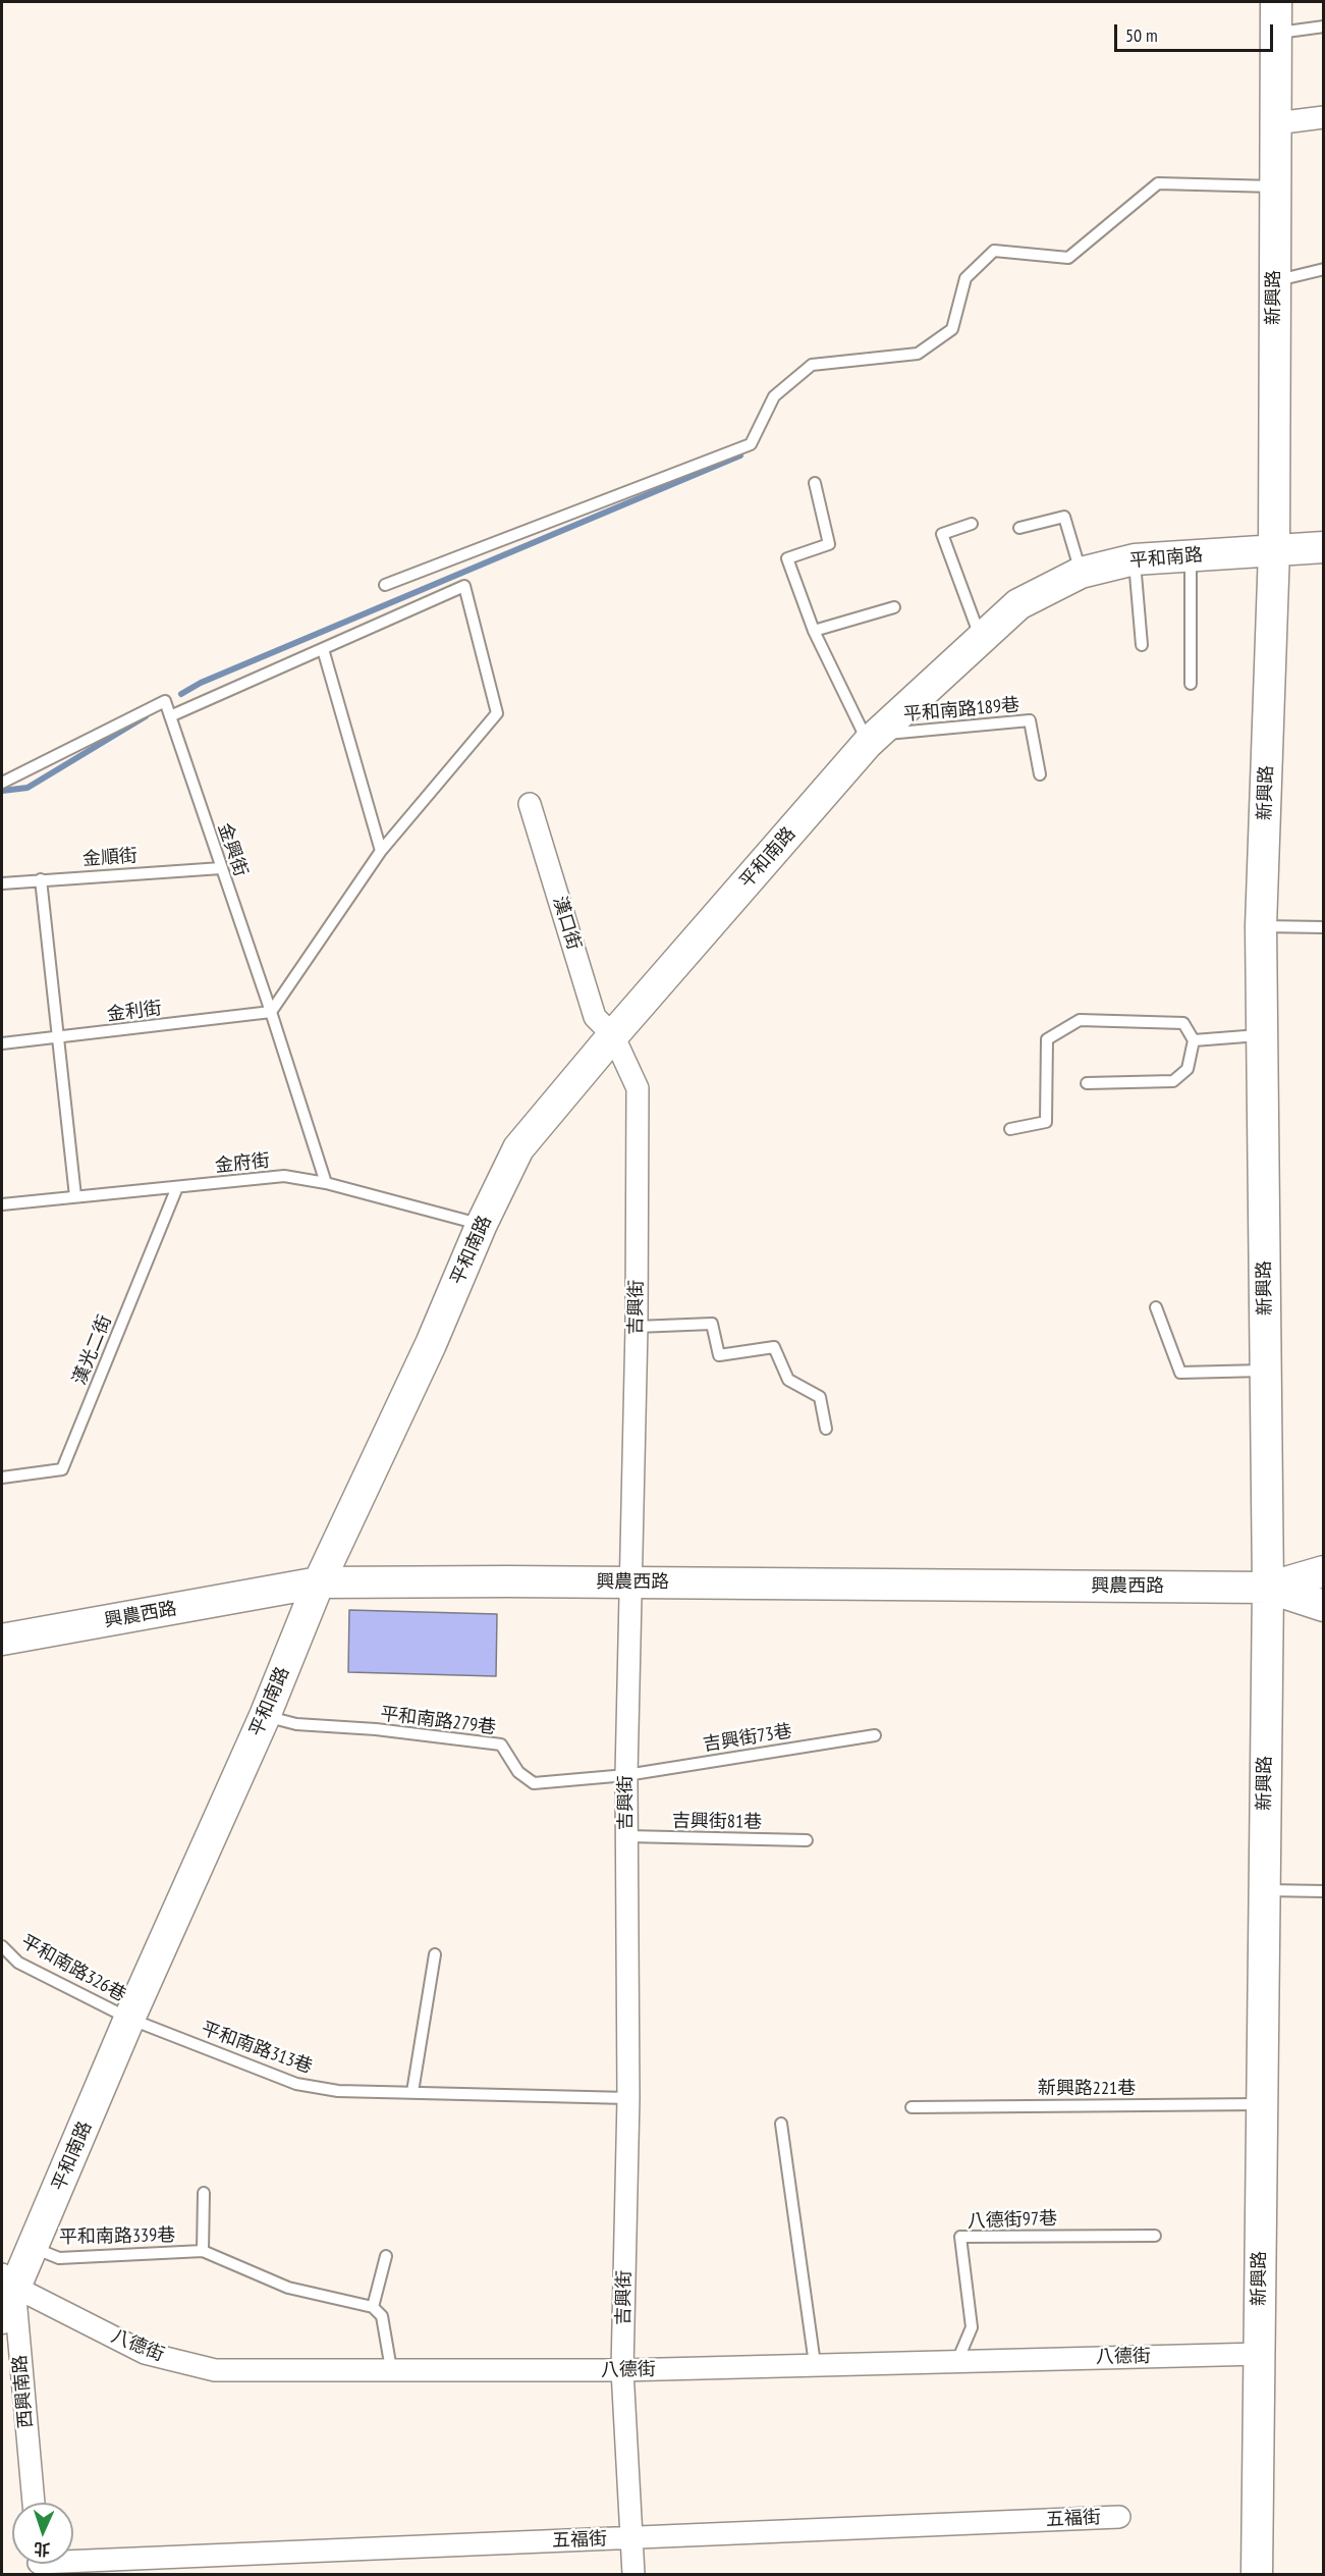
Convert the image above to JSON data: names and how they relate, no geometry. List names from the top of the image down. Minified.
{"streets":{"main road":["新興路","平和南路","興農西路"],"street":["漢口街","吉興街","八德街","西興南路","五福街"],"lane":["平和南路189巷","金興街","金順街","金利街","金府街","漢光二街","平和南路279巷","吉興街73巷","吉興街81巷","平和南路326巷","平和南路313巷","新興路221巷","八德街97巷","平和南路339巷"]},"crossings":[["新興路","平和南路"],["新興路","興農西路"],["新興路","新興路221巷"],["新興路","八德街"],["平和南路","平和南路189巷"],["平和南路","漢口街"],["平和南路","金府街"],["平和南路","吉興街"],["平和南路","興農西路"],["平和南路","平和南路279巷"],["平和南路","平和南路326巷"],["平和南路","平和南路313巷"],["平和南路","平和南路339巷"],["平和南路","八德街"],["平和南路","西興南路"],["金興街","金順街"],["金興街","金利街"],["金興街","金府街"],["漢口街","吉興街"],["金府街","漢光二街"],["吉興街","興農西路"],["吉興街","平和南路279巷"],["吉興街","吉興街73巷"],["吉興街","吉興街81巷"],["吉興街","平和南路313巷"],["吉興街","八德街"],["吉興街","五福街"],["平和南路279巷","吉興街73巷"],["平和南路326巷","平和南路313巷"],["八德街97巷","八德街"],["八德街","西興南路"]],"scale_bar":"50 m","north":"bottom"}
